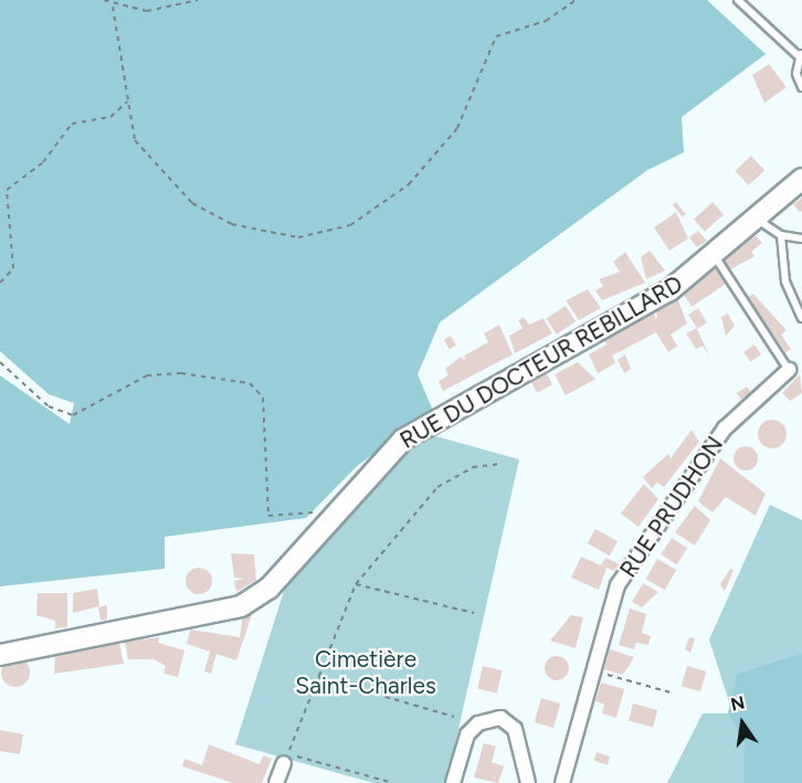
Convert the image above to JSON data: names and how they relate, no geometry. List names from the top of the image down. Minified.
{"streets":{"main road":["RUE DU DOCTEUR REBILLARD"],"street":["RUE PRUDHON"]},"parks":["Cimetière Saint-Charles"],"north":"top"}
